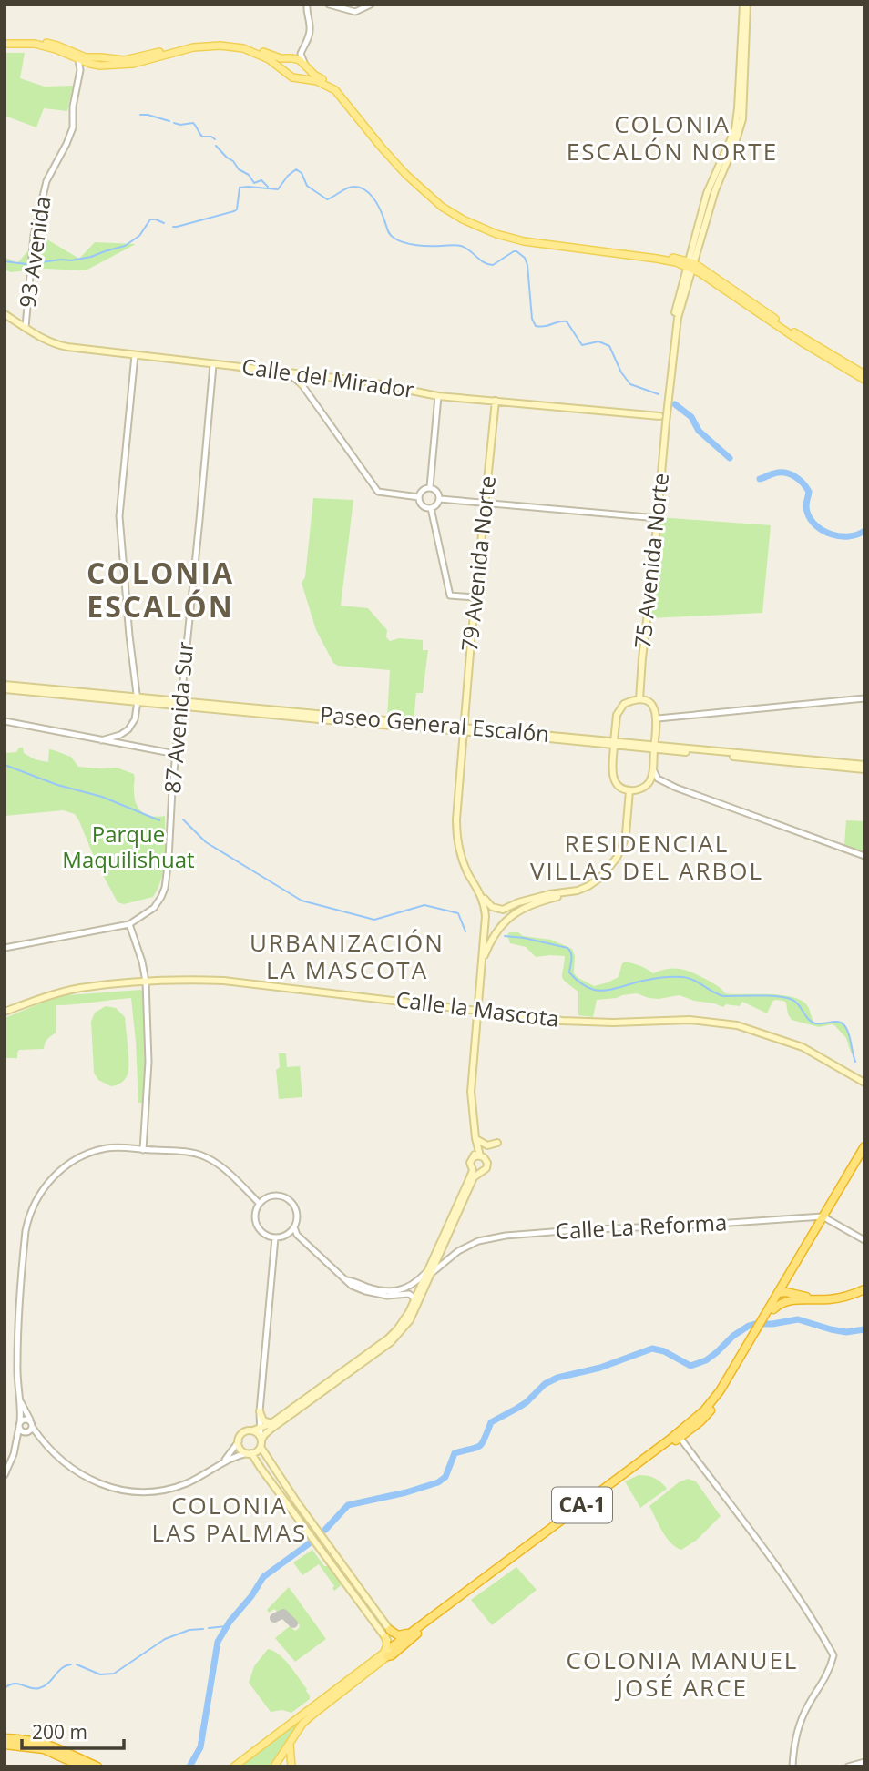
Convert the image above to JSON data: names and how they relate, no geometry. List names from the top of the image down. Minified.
{"streets":{"highway":["CA-1"],"main road":["Calle del Mirador","75 Avenida Norte","79 Avenida Norte","Paseo General Escalón","Calle la Mascota"],"street":["93 Avenida","87 Avenida Sur","Calle La Reforma"]},"crossings":[["93 Avenida","Calle del Mirador"],["Calle del Mirador","75 Avenida Norte"],["Calle del Mirador","79 Avenida Norte"],["Calle del Mirador","87 Avenida Sur"],["75 Avenida Norte","Paseo General Escalón"],["79 Avenida Norte","Paseo General Escalón"],["87 Avenida Sur","Paseo General Escalón"]],"districts":["COLONIA ESCALÓN NORTE","COLONIA ESCALÓN","RESIDENCIAL VILLAS DEL ARBOL","URBANIZACIÓN LA MASCOTA","COLONIA LAS PALMAS","COLONIA MANUEL JOSÉ ARCE"],"parks":["Parque Maquilishuat"],"scale_bar":"200 m"}
